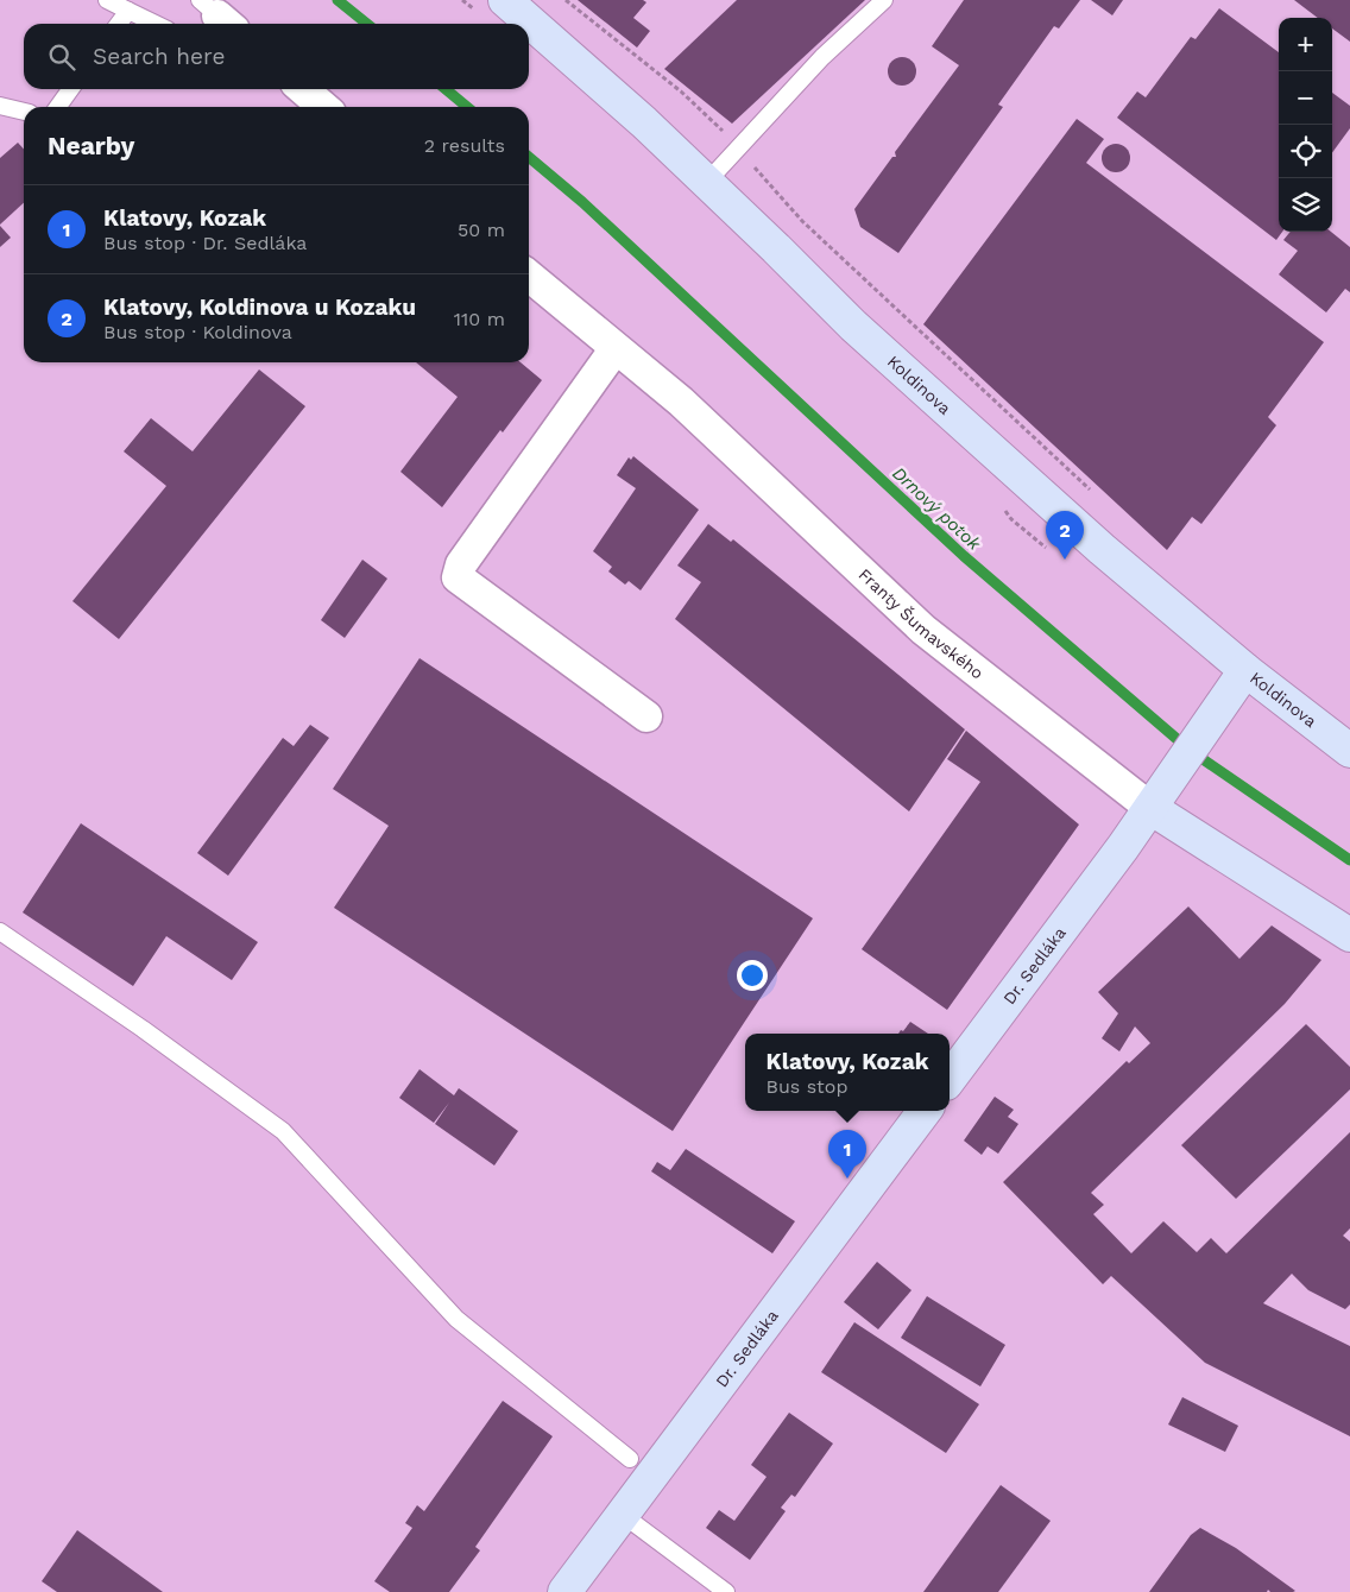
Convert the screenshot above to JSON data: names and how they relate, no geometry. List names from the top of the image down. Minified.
{"streets":{"street":["Koldinova","Franty Šumavského","Dr. Sedláka"]},"crossings":[["Koldinova","Dr. Sedláka"],["Franty Šumavského","Dr. Sedláka"]],"water":["Drnový potok"],"page":{"map_buttons":["+","−"],"search":"Search here","heading":["Nearby","2 results"],"list":[{"mark":"1","name":"Klatovy, Kozak","note":"Bus stop · Dr. Sedláka","value":"50 m"},{"mark":"2","name":"Klatovy, Koldinova u Kozaku","note":"Bus stop · Koldinova","value":"110 m"}],"pins":["2","1"],"popup":["Klatovy, Kozak","Bus stop"]}}
